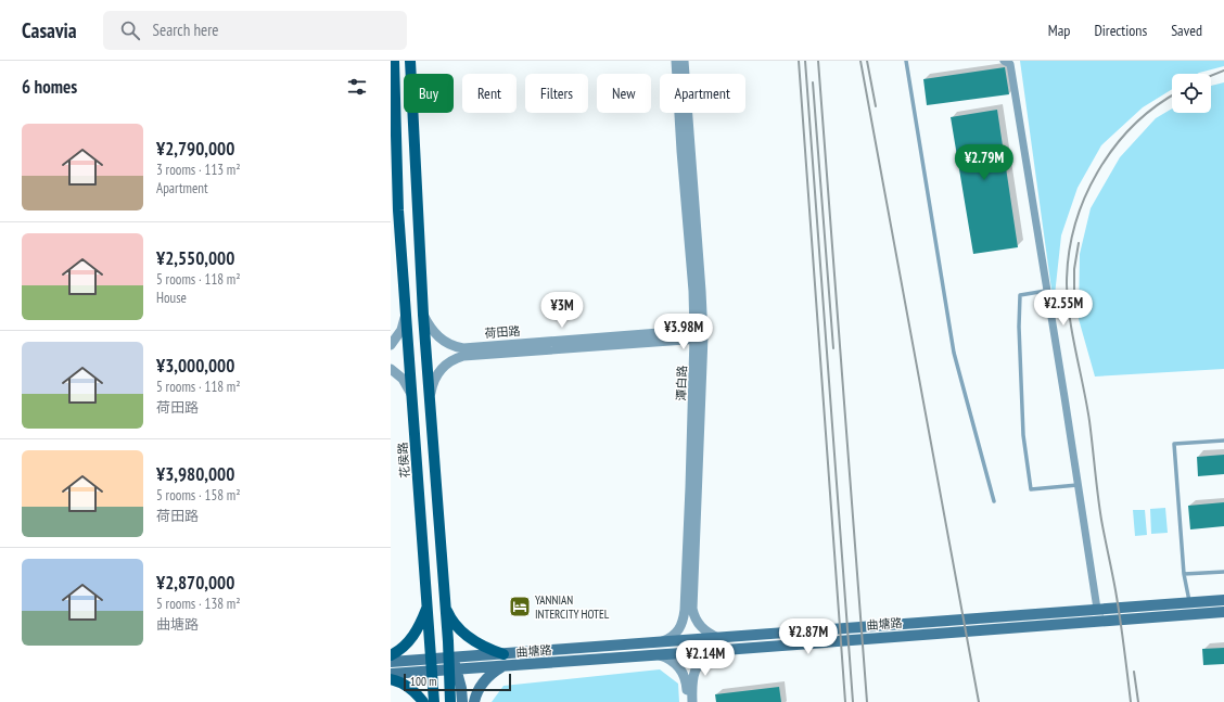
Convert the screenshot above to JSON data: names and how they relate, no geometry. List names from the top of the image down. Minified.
{"streets":{"main road":["花侯路","曲塘路"],"street":["荷田路","潭白路"]},"crossings":[["荷田路","潭白路"],["潭白路","曲塘路"],["花侯路","曲塘路"]],"places":{"hotel":["YANNIAN INTERCITY HOTEL"]},"scale_bar":"100 m","page":{"header":"Casavia","search":"Search here","nav":["Map","Directions","Saved"],"heading":"6 homes","chip":["Buy","Rent","Filters","New","Apartment"],"list":[{"name":"¥2,790,000","note":"3 rooms · 113 m² · Apartment"},{"name":"¥2,550,000","note":"5 rooms · 118 m² · House"},{"name":"¥3,000,000","note":"5 rooms · 118 m² · 荷田路"},{"name":"¥3,980,000","note":"5 rooms · 158 m² · 荷田路"},{"name":"¥2,870,000","note":"5 rooms · 138 m² · 曲塘路"}],"price":["¥2.79M","¥2.55M","¥3M","¥3.98M","¥2.87M","¥2.14M"],"scale":"100 m"}}
